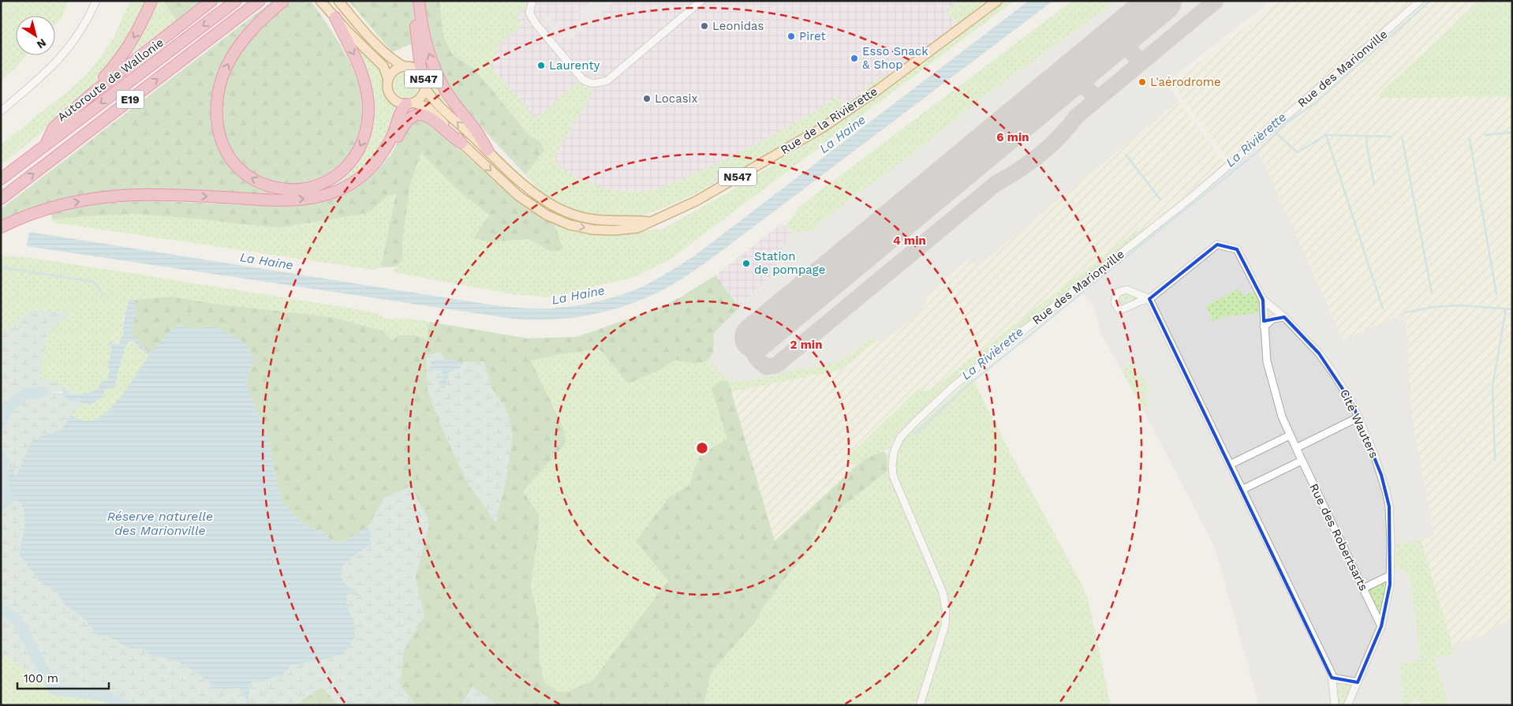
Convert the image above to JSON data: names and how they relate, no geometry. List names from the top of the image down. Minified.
{"streets":{"highway":["Autoroute de Wallonie","E19"],"main road":["N547","Rue de la Rivièrette"],"street":["Rue des Marionville","Cité Wauters","Rue des Robertsarts"]},"crossings":[["N547","Rue de la Rivièrette"],["Cité Wauters","Rue des Robertsarts"]],"water":["La Haine","La Rivièrette","Réserve naturelle des Marionville"],"places":["Leonidas","Piret","Esso Snack & Shop","Laurenty","L'aérodrome","Locasix","Station de pompage"],"scale_bar":"100 m","north":"bottom right","rings":["6 min","4 min","2 min"]}
